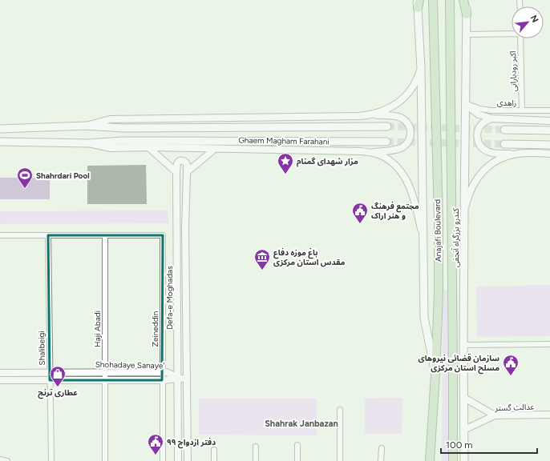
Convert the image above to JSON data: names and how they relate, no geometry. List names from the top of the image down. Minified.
{"streets":{"main road":["Ghaem Magham Farahani","Anajafi Boulevard","کندرو بزرگراه آنجفی"],"street":["اکبر رودبارانی","زاهدی","Defa-e Moghadas","Haji Abadi","Zeineddin","Shalibeigi","Shohadaye Sanaye'","عدالت گستر"]},"crossings":[["اکبر رودبارانی","زاهدی"],["زاهدی","کندرو بزرگراه آنجفی"],["کندرو بزرگراه آنجفی","عدالت گستر"],["Defa-e Moghadas","Shohadaye Sanaye'"],["Haji Abadi","Zeineddin"],["Haji Abadi","Shohadaye Sanaye'"],["Zeineddin","Shohadaye Sanaye'"],["Shalibeigi","Shohadaye Sanaye'"]],"districts":["Shahrak Janbazan"],"places":{"place":["مزار شهدای گمنام"],"sports":["Shahrdari Pool"],"public building":["مجتمع فرهنگ و هنر اراک","سازمان قضائی نیروهای مسلح استان مرکزی","دفتر ازدواج ۹۹"],"museum":["باغ موزه دفاع مقدس استان مرکزی"],"shop":["عطاری ترنج"]},"scale_bar":"100 m","north":"top right"}
